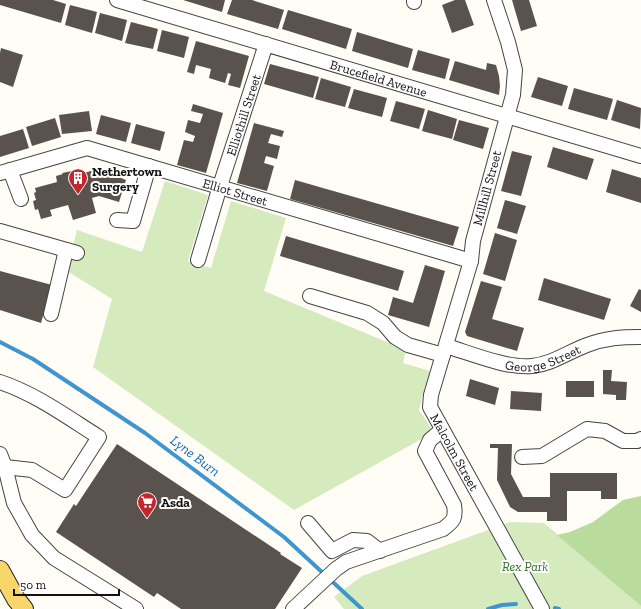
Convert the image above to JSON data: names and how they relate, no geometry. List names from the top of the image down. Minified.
{"streets":{"street":["Brucefield Avenue","Elliothill Street","Millhill Street","Elliot Street","George Street","Malcolm Street"]},"crossings":[["Brucefield Avenue","Elliothill Street"],["Brucefield Avenue","Millhill Street"],["Elliothill Street","Elliot Street"],["Millhill Street","Elliot Street"],["Millhill Street","Malcolm Street"],["Elliot Street","Malcolm Street"],["George Street","Malcolm Street"]],"water":["Lyne Burn"],"parks":["Rex Park"],"places":{"building":["Nethertown Surgery"],"supermarket":["Asda"]},"scale_bar":"50 m"}
